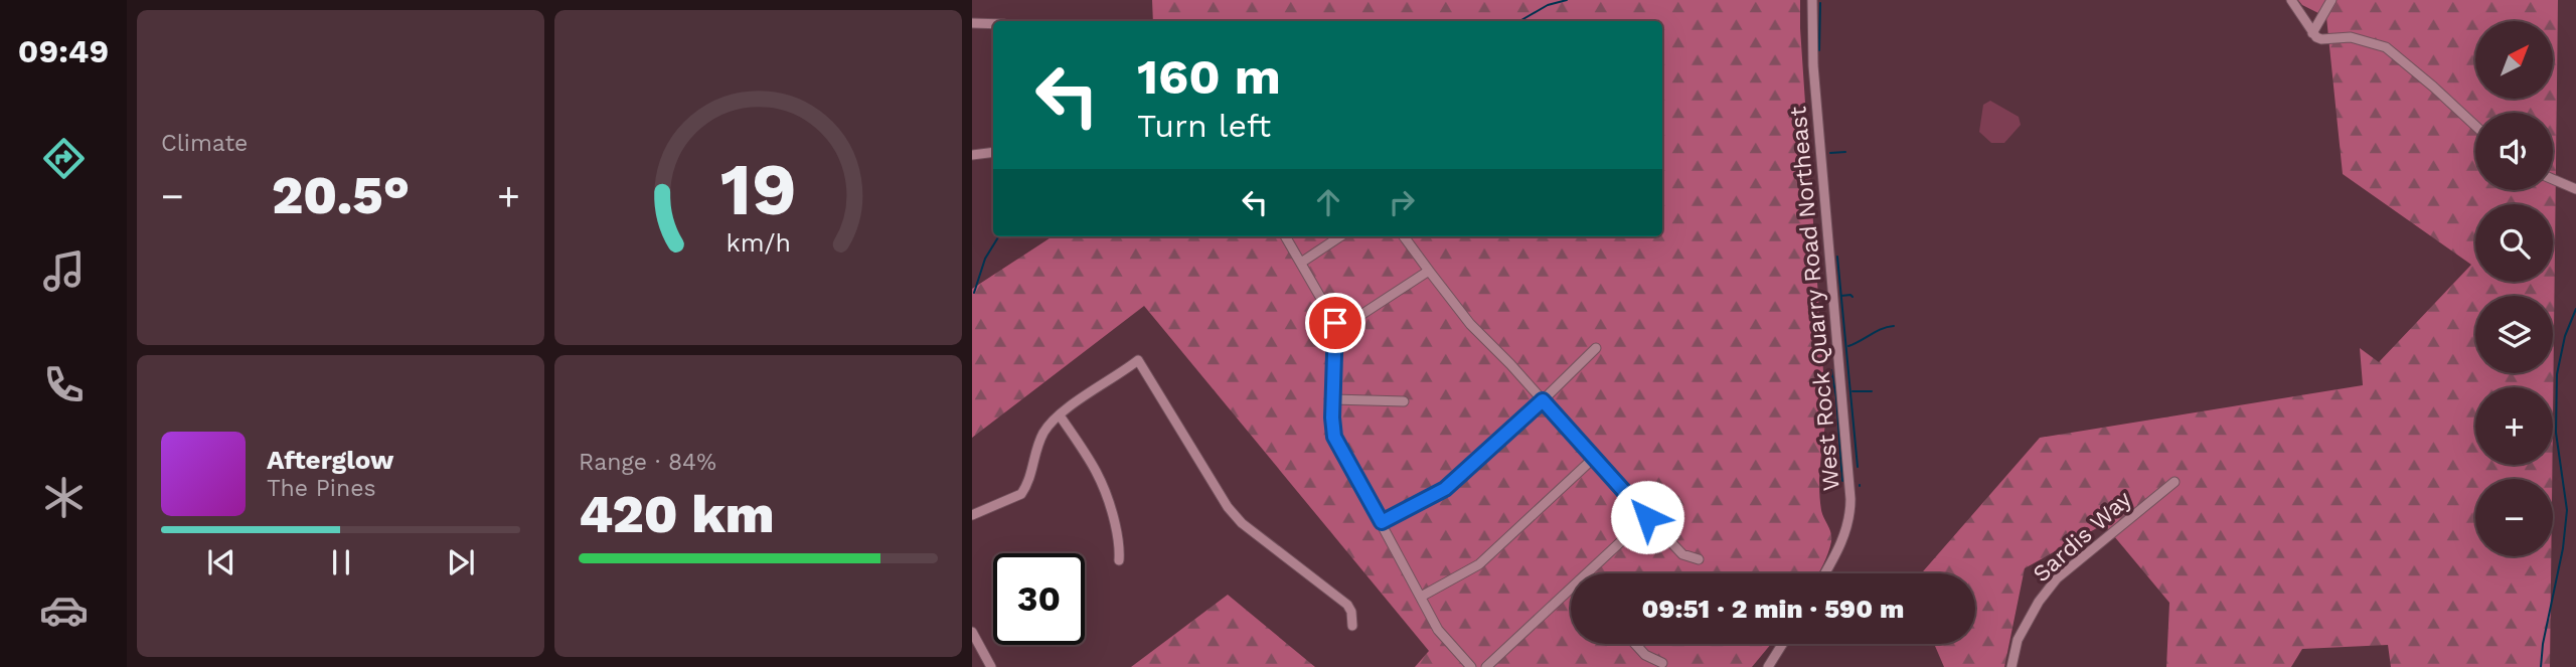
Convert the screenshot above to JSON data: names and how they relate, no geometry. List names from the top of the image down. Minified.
{"streets":{"street":["West Rock Quarry Road Northeast","Sardis Way"]},"north":"top right","page":{"tabs":"09:49","tile":["Climate",["Range · 84%","420 km"]],"map_buttons":["+","−"],"turn":["160 m","Turn left"],"heat":["−","20.5°","+"],"song":["Afterglow","The Pines"],"limit":"30","trip":"09:51 · 2 min · 590 m","gauge":["19","km/h"]}}
